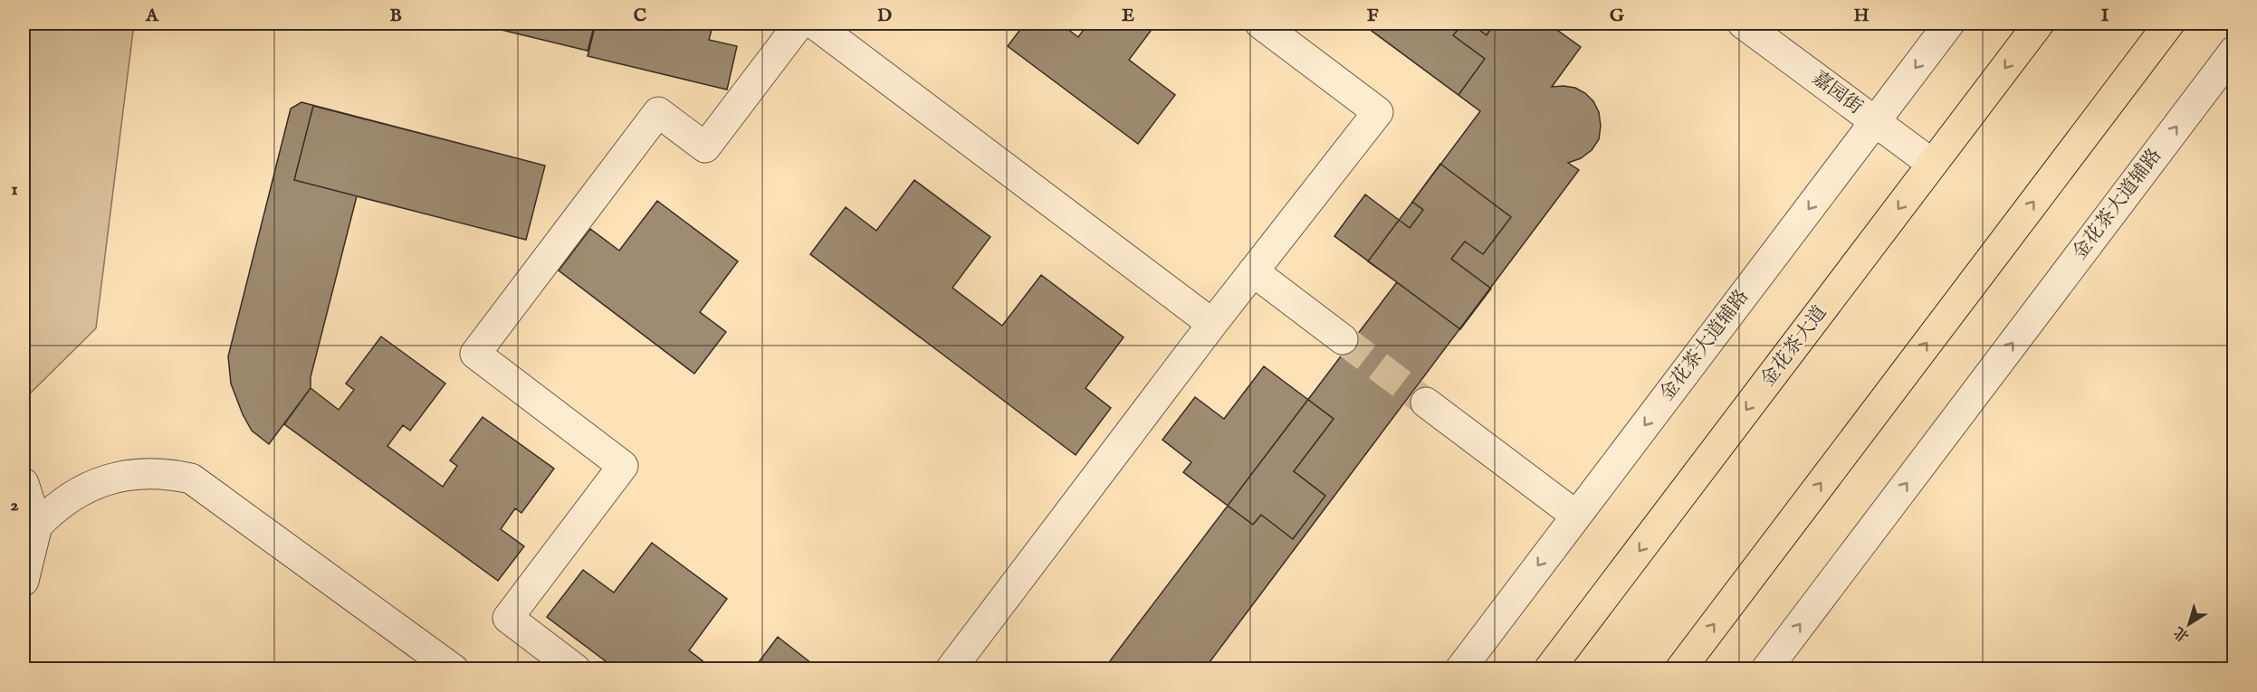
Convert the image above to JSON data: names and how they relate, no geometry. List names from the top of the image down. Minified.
{"streets":{"highway":["金花茶大道"],"street":["嘉园街","金花茶大道辅路"]},"crossings":[["嘉园街","金花茶大道辅路"],["嘉园街","金花茶大道"]],"north":"bottom left","grid":{"columns":["A","B","C","D","E","F","G","H","I"],"rows":["1","2"]}}
